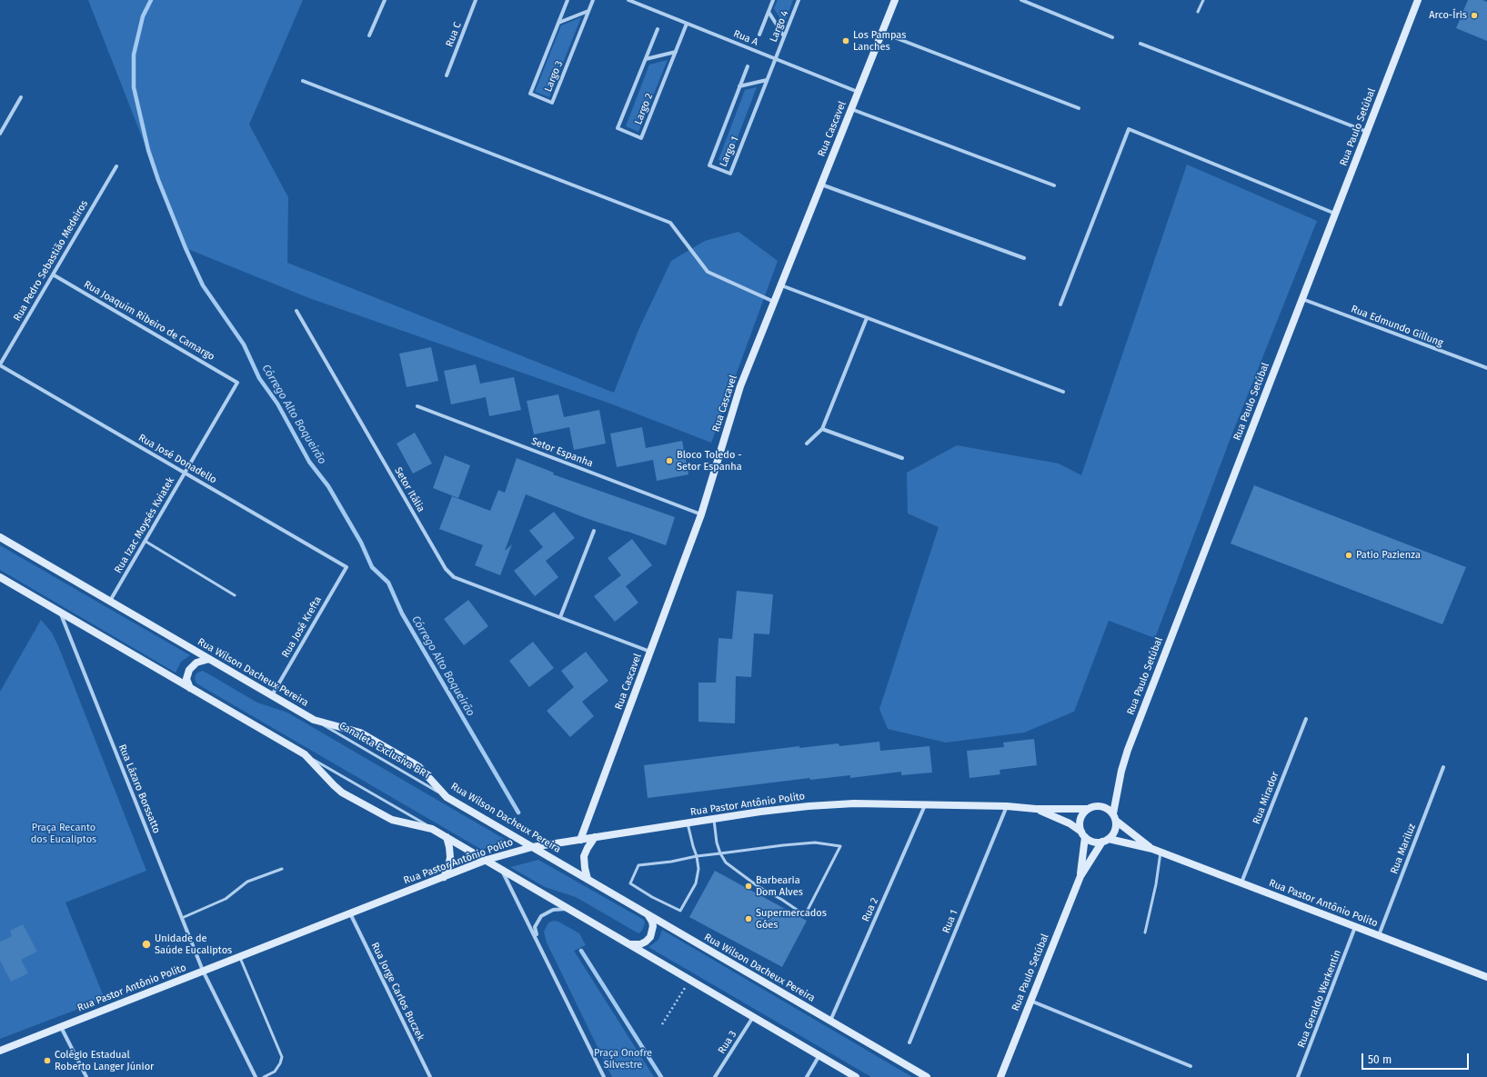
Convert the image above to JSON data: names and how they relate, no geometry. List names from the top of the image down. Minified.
{"streets":{"main road":["Rua Paulo Setúbal","Rua Cascavel","Rua Wilson Dacheux Pereira","Rua Pastor Antônio Polito"],"street":["Largo 4","Rua C","Rua A","Largo 3","Largo 2","Largo 1","Rua Pedro Sebastião Medeiros","Rua Joaquim Ribeiro de Camargo","Rua Edmundo Gillung","Setor Espanha","Rua José Donadello","Setor Itália","Rua Izac Moysés Kviatek","Rua José Krefta","Rua Lázaro Borssatto","Rua Mirador","Rua Mariluz","Rua 2","Rua 1","Rua Jorge Carlos Buczek","Rua Geraldo Warkentin","Rua 3"],"lane":["Canaleta Exclusiva BRT"]},"crossings":[["Largo 4","Rua A"],["Largo 4","Largo 1"],["Rua A","Largo 2"],["Rua A","Rua Cascavel"],["Rua A","Largo 1"],["Rua Paulo Setúbal","Rua Edmundo Gillung"],["Rua Paulo Setúbal","Rua Pastor Antônio Polito"],["Rua Cascavel","Setor Espanha"],["Rua Cascavel","Setor Itália"],["Rua Cascavel","Rua Pastor Antônio Polito"],["Rua Pedro Sebastião Medeiros","Rua Joaquim Ribeiro de Camargo"],["Rua Pedro Sebastião Medeiros","Rua José Donadello"],["Rua Joaquim Ribeiro de Camargo","Rua Izac Moysés Kviatek"],["Rua José Donadello","Rua Izac Moysés Kviatek"],["Rua José Donadello","Rua José Krefta"],["Rua Izac Moysés Kviatek","Rua Wilson Dacheux Pereira"],["Rua José Krefta","Rua Wilson Dacheux Pereira"],["Rua Wilson Dacheux Pereira","Canaleta Exclusiva BRT"],["Rua Wilson Dacheux Pereira","Rua Pastor Antônio Polito"],["Rua Wilson Dacheux Pereira","Rua 2"],["Rua Lázaro Borssatto","Rua Pastor Antônio Polito"],["Rua Mirador","Rua Pastor Antônio Polito"],["Rua Pastor Antônio Polito","Rua Mariluz"],["Rua Pastor Antônio Polito","Rua 2"],["Rua Pastor Antônio Polito","Rua 1"],["Rua Pastor Antônio Polito","Rua Jorge Carlos Buczek"],["Rua Pastor Antônio Polito","Rua Geraldo Warkentin"]],"water":["Córrego Alto Boqueirão"],"parks":["Praça Recanto dos Eucaliptos","Praça Onofre Silvestre"],"places":["Arco-Íris","Los Pampas Lanches","Bloco Toledo - Setor Espanha","Patio Pazienza","Barbearia Dom Alves","Supermercados Góes","Unidade de Saúde Eucaliptos","Colégio Estadual Roberto Langer Júnior"],"scale_bar":"50 m"}
